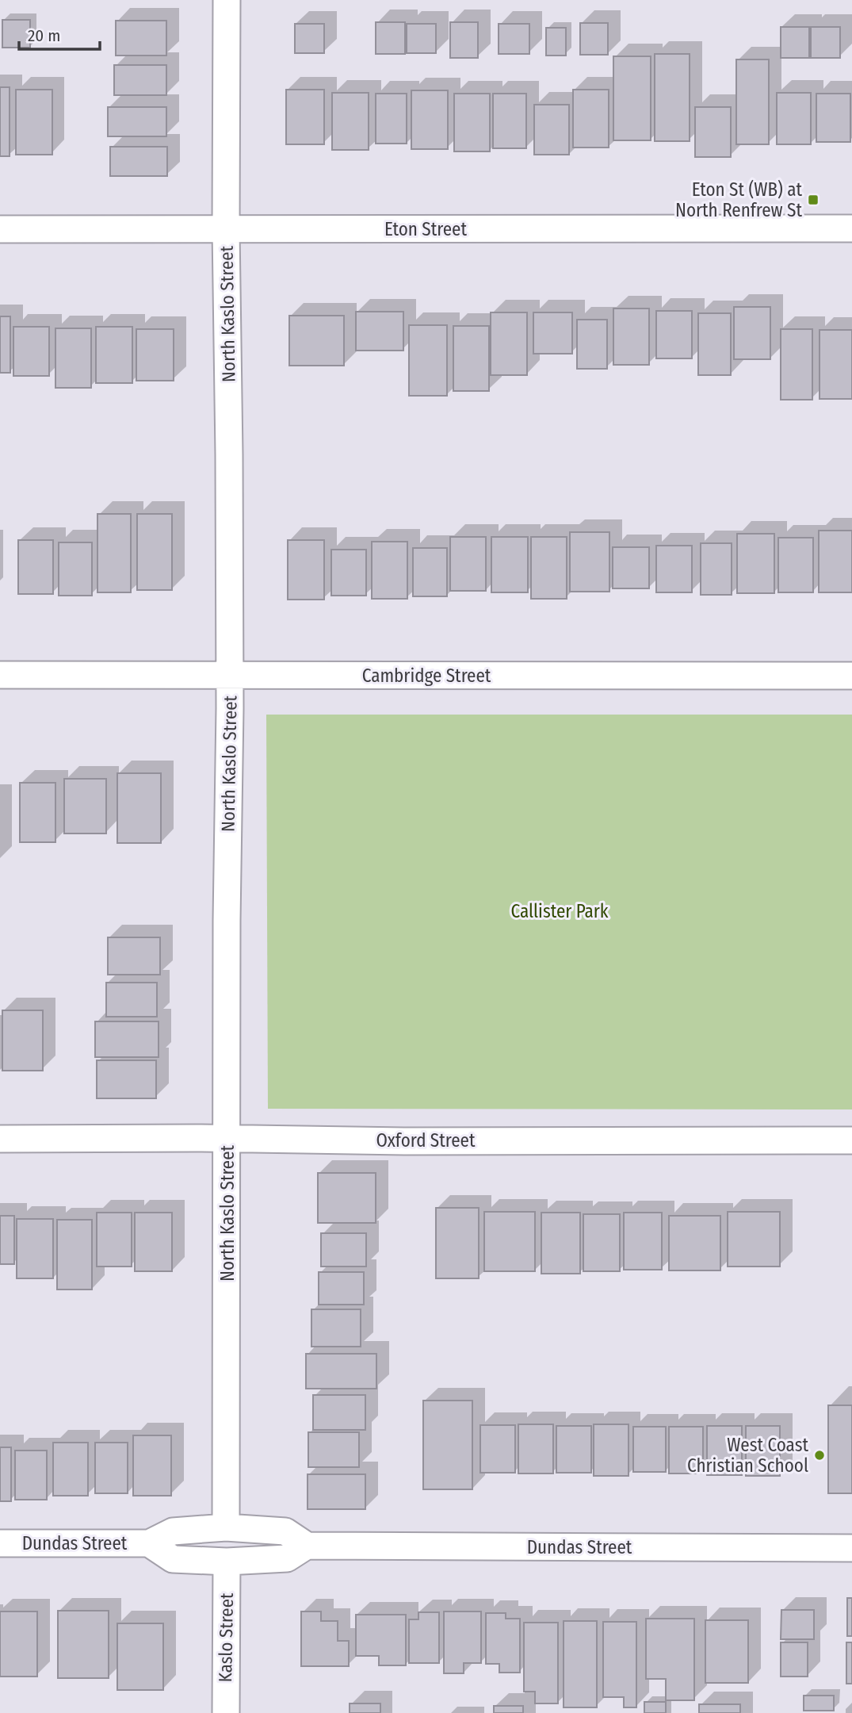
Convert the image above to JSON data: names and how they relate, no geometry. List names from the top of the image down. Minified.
{"streets":{"street":["Eton Street","North Kaslo Street","Cambridge Street","Oxford Street","Dundas Street","Kaslo Street"]},"crossings":[["Eton Street","North Kaslo Street"],["North Kaslo Street","Cambridge Street"],["North Kaslo Street","Oxford Street"],["North Kaslo Street","Dundas Street"],["Dundas Street","Kaslo Street"]],"parks":["Callister Park"],"places":{"transit":["Eton St (WB) at North Renfrew St"],"other":["West Coast Christian School"]},"scale_bar":"20 m"}
